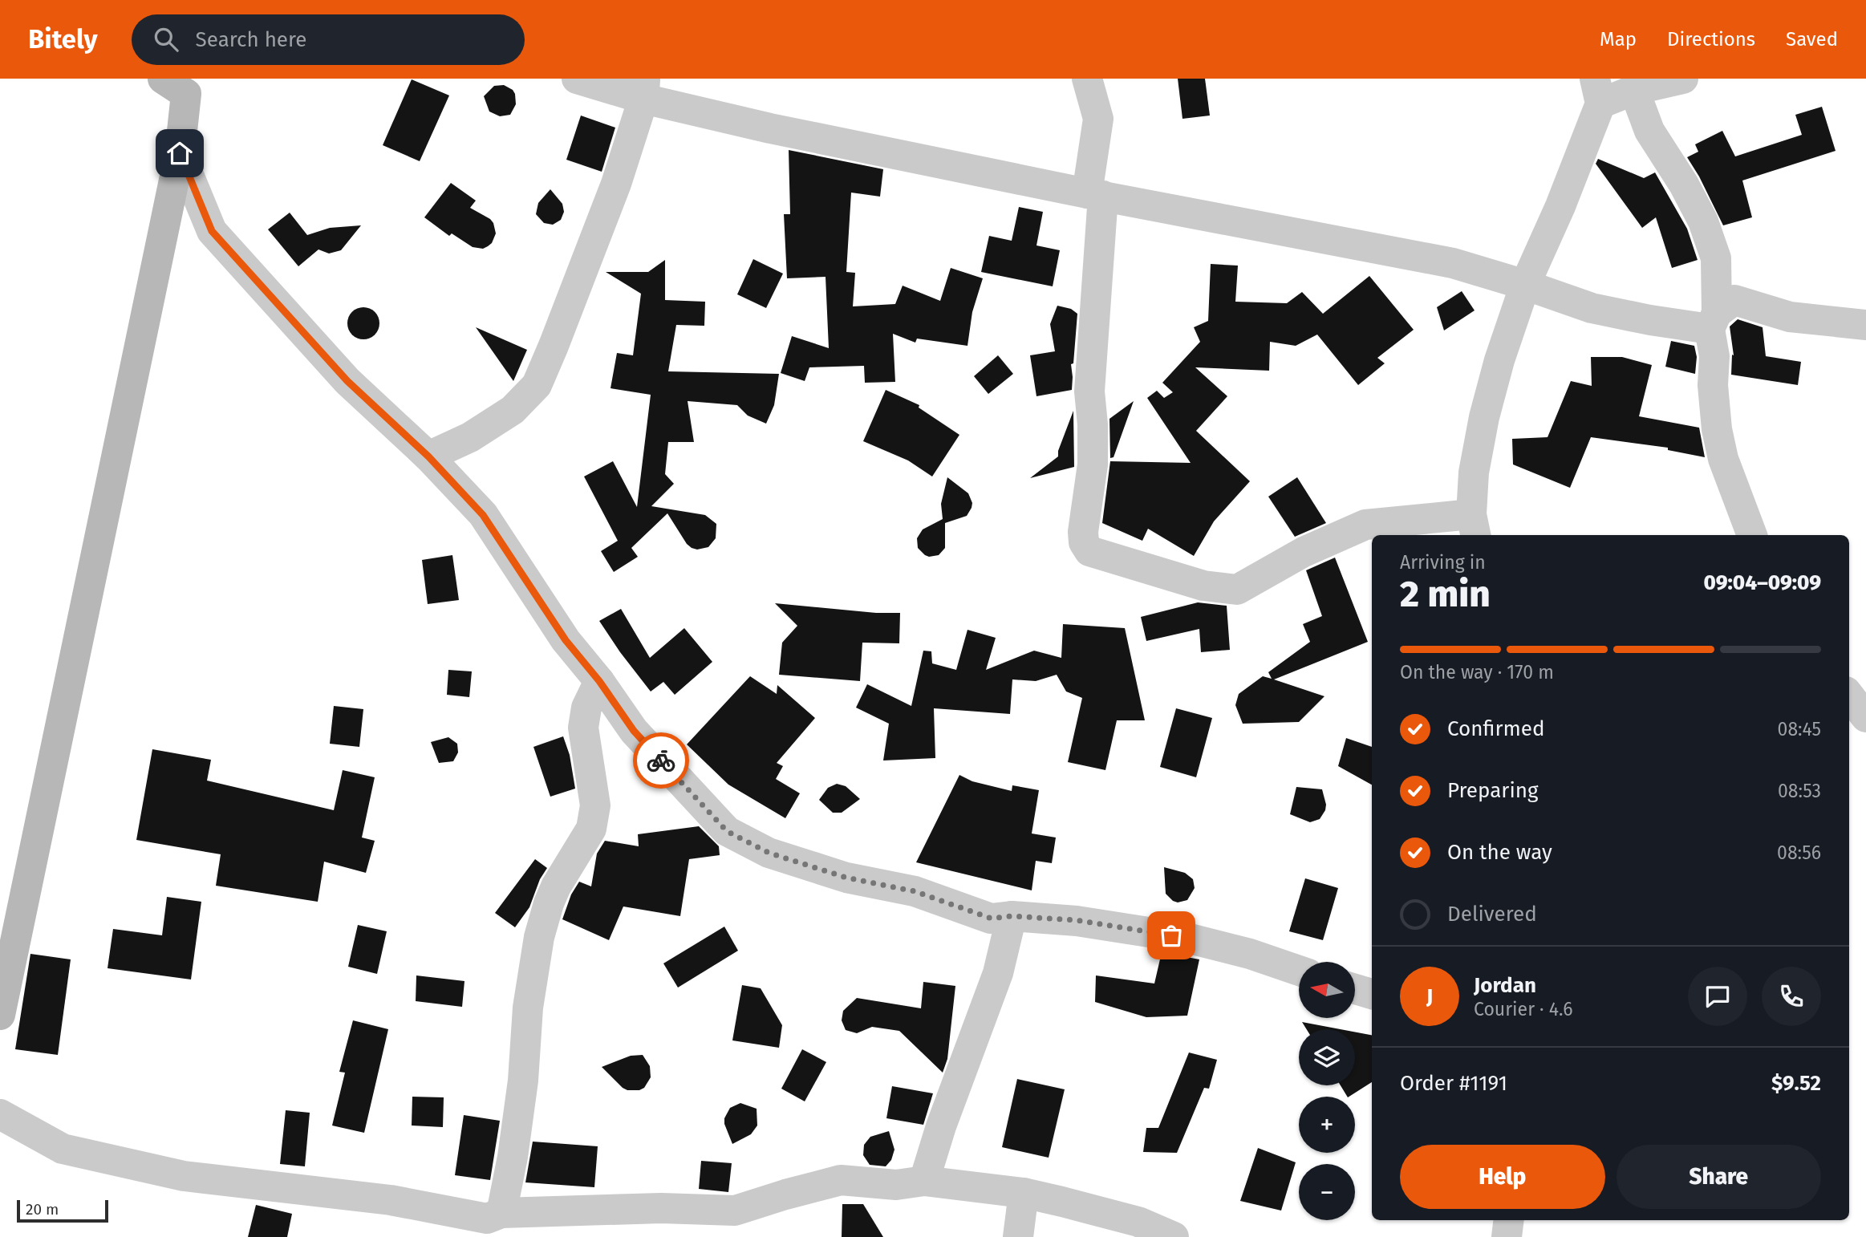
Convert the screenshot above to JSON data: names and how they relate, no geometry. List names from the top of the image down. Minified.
{"scale_bar":"20 m","north":"left","page":{"header":"Bitely","search":"Search here","nav":["Map","Directions","Saved"],"heading":["2 min","Arriving in","09:04–09:09"],"panel":["Jordan","Courier · 4.6","Order #1191","$9.52"],"bar":"On the way · 170 m","list":[["Confirmed","08:45"],["Preparing","08:53"],["On the way","08:56"],"Delivered"],"map_buttons":["+","−"],"round":"J","buttons":["Help","Share"],"scale":"20 m"}}
